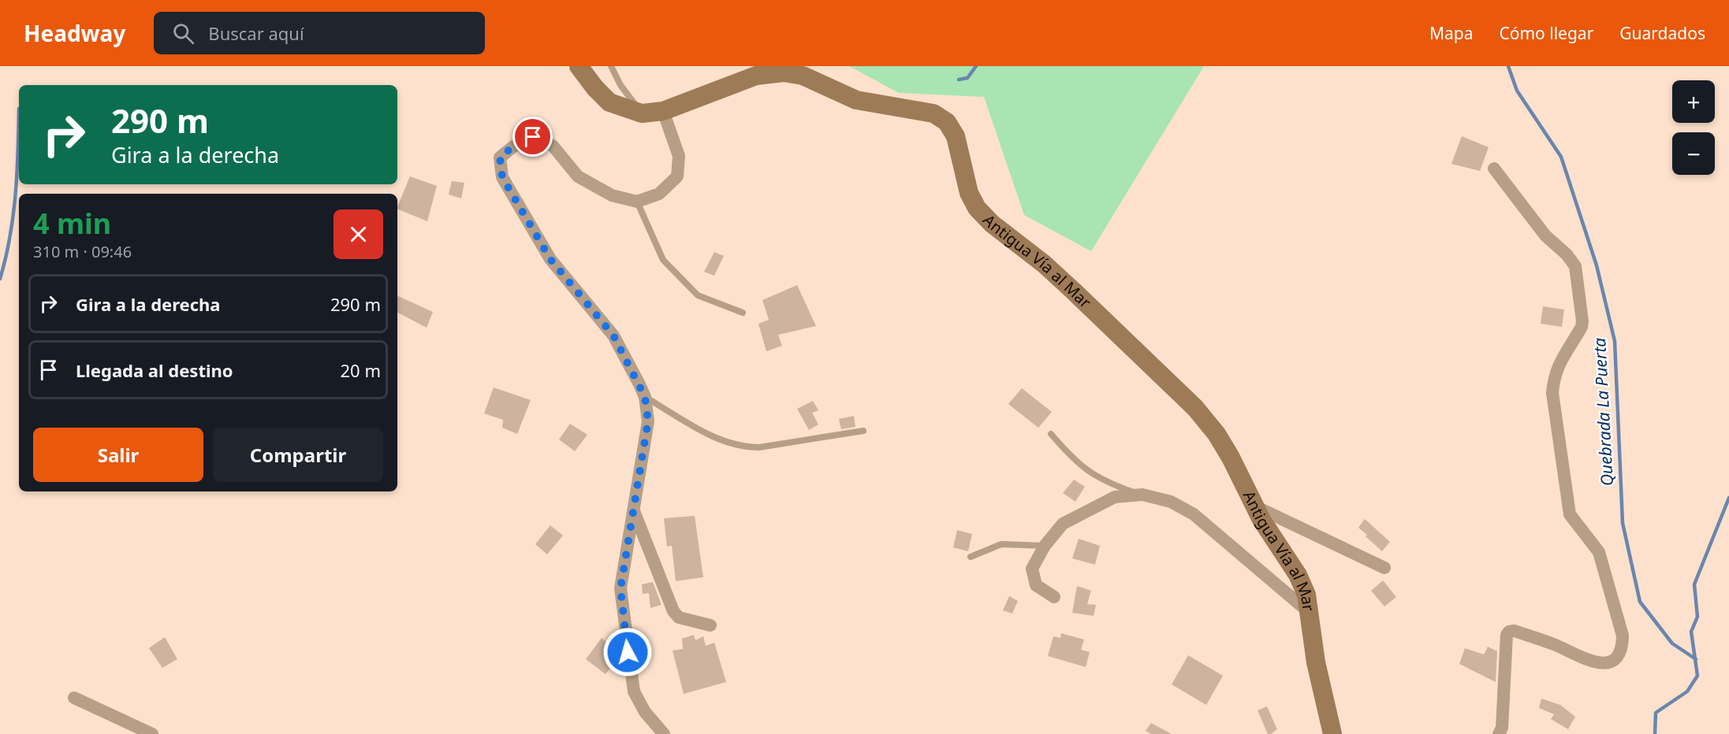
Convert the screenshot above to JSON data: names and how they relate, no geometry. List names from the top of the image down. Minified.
{"streets":{"main road":["Antigua Vía al Mar"]},"water":["Quebrada La Puerta"],"page":{"header":"Headway","search":"Buscar aquí","nav":["Mapa","Cómo llegar","Guardados"],"map_buttons":["+","−"],"turn":["290 m","Gira a la derecha"],"heading":["4 min","310 m · 09:46"],"list":[{"name":"Gira a la derecha","value":"290 m"},{"name":"Llegada al destino","value":"20 m"}],"buttons":["Salir","Compartir"]}}
